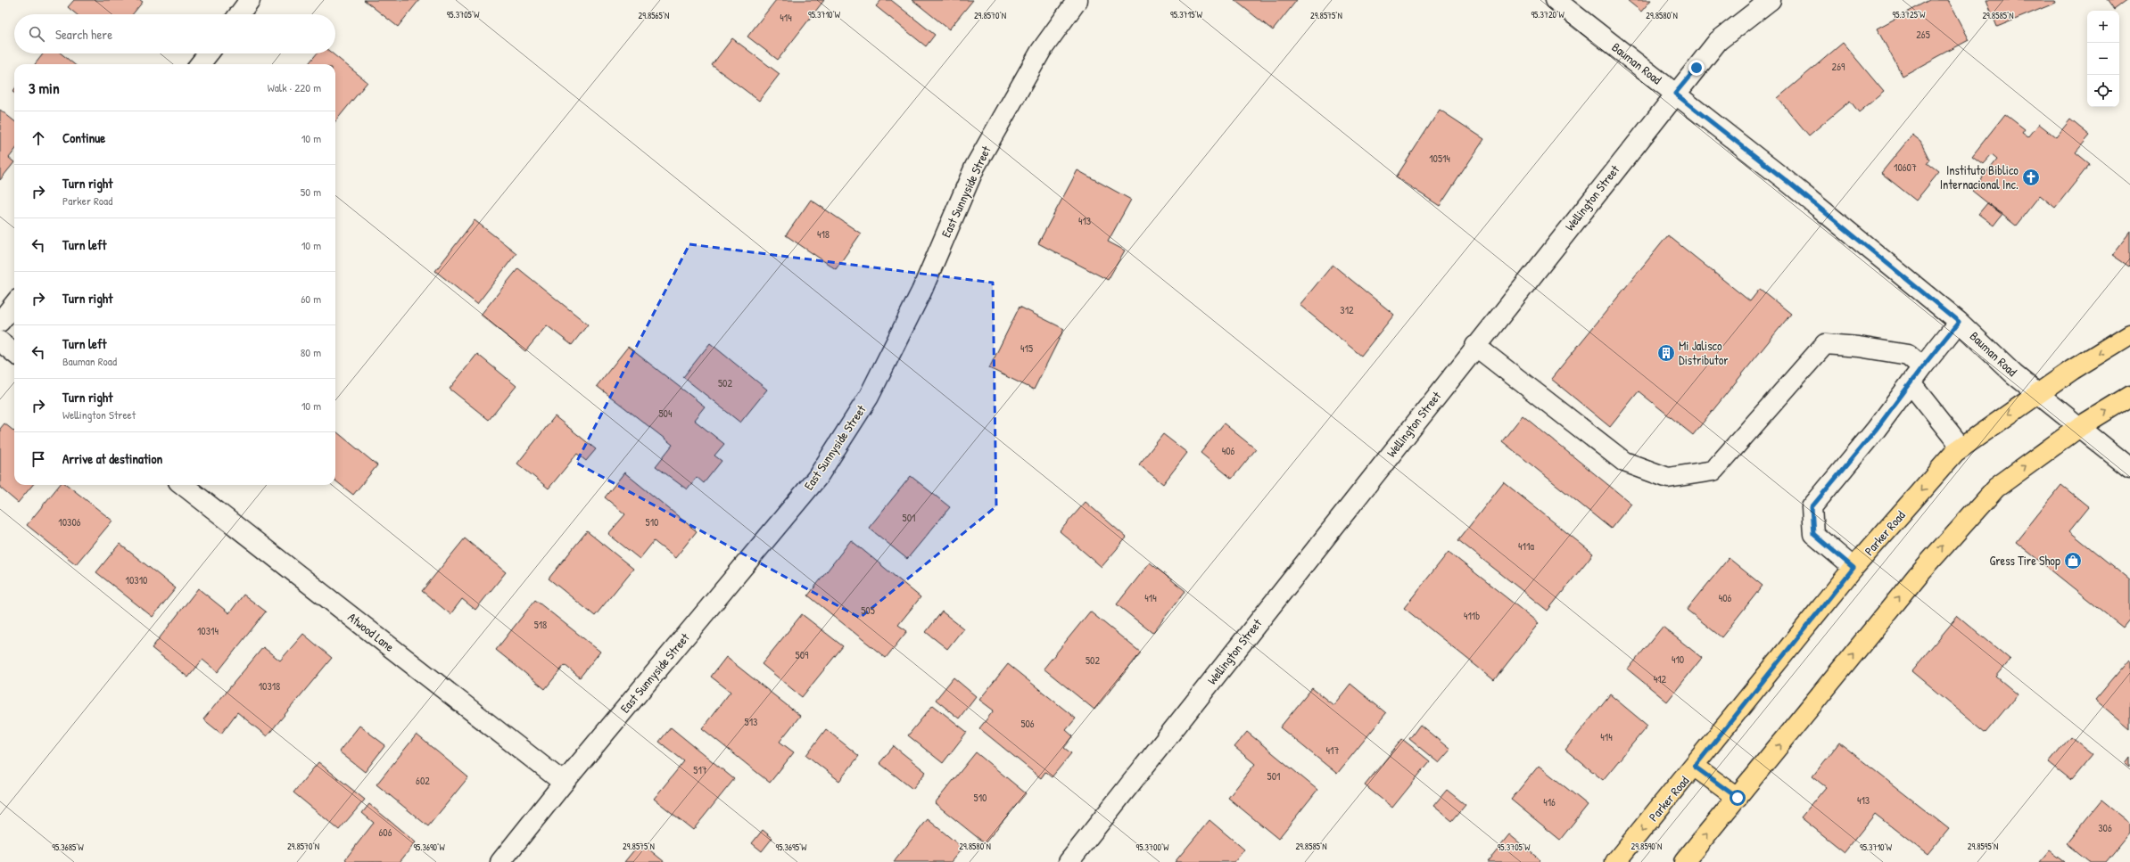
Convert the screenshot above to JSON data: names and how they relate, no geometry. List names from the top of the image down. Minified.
{"streets":{"main road":["Parker Road"],"street":["Bauman Road","East Sunnyside Street","Wellington Street","Atwood Lane"]},"crossings":[["Bauman Road","Wellington Street"],["Bauman Road","Parker Road"],["East Sunnyside Street","Atwood Lane"]],"places":{"church":["Instituto Biblico Internacional Inc."],"building":["Mi Jalisco Distributor"],"shop":["Gress Tire Shop"]},"house_numbers":["414","265","269","10514","10607","413","418","312","415","502","504","406","501","10306","510","411a","10310","414","406","505","411b","518","10314","509","410","502","412","10318","513","506","414","417","517","501","602","510","413","416","306","606"],"page":{"map_buttons":["+","−"],"search":"Search here","heading":["3 min","Walk · 220 m"],"list":[["Continue","10 m"],["Turn right","Parker Road","50 m"],["Turn left","10 m"],["Turn right","60 m"],["Turn left","Bauman Road","80 m"],["Turn right","Wellington Street","10 m"],"Arrive at destination"]},"coordinates":["95.3725°W","95.3705°W","95.3710°W","95.3715°W","95.3720°W","29.8580°N","29.8565°N","29.8570°N","29.8575°N","29.8585°N","29.8590°N","29.8595°N","95.3685°W","95.3690°W","95.3695°W","95.3700°W"]}
